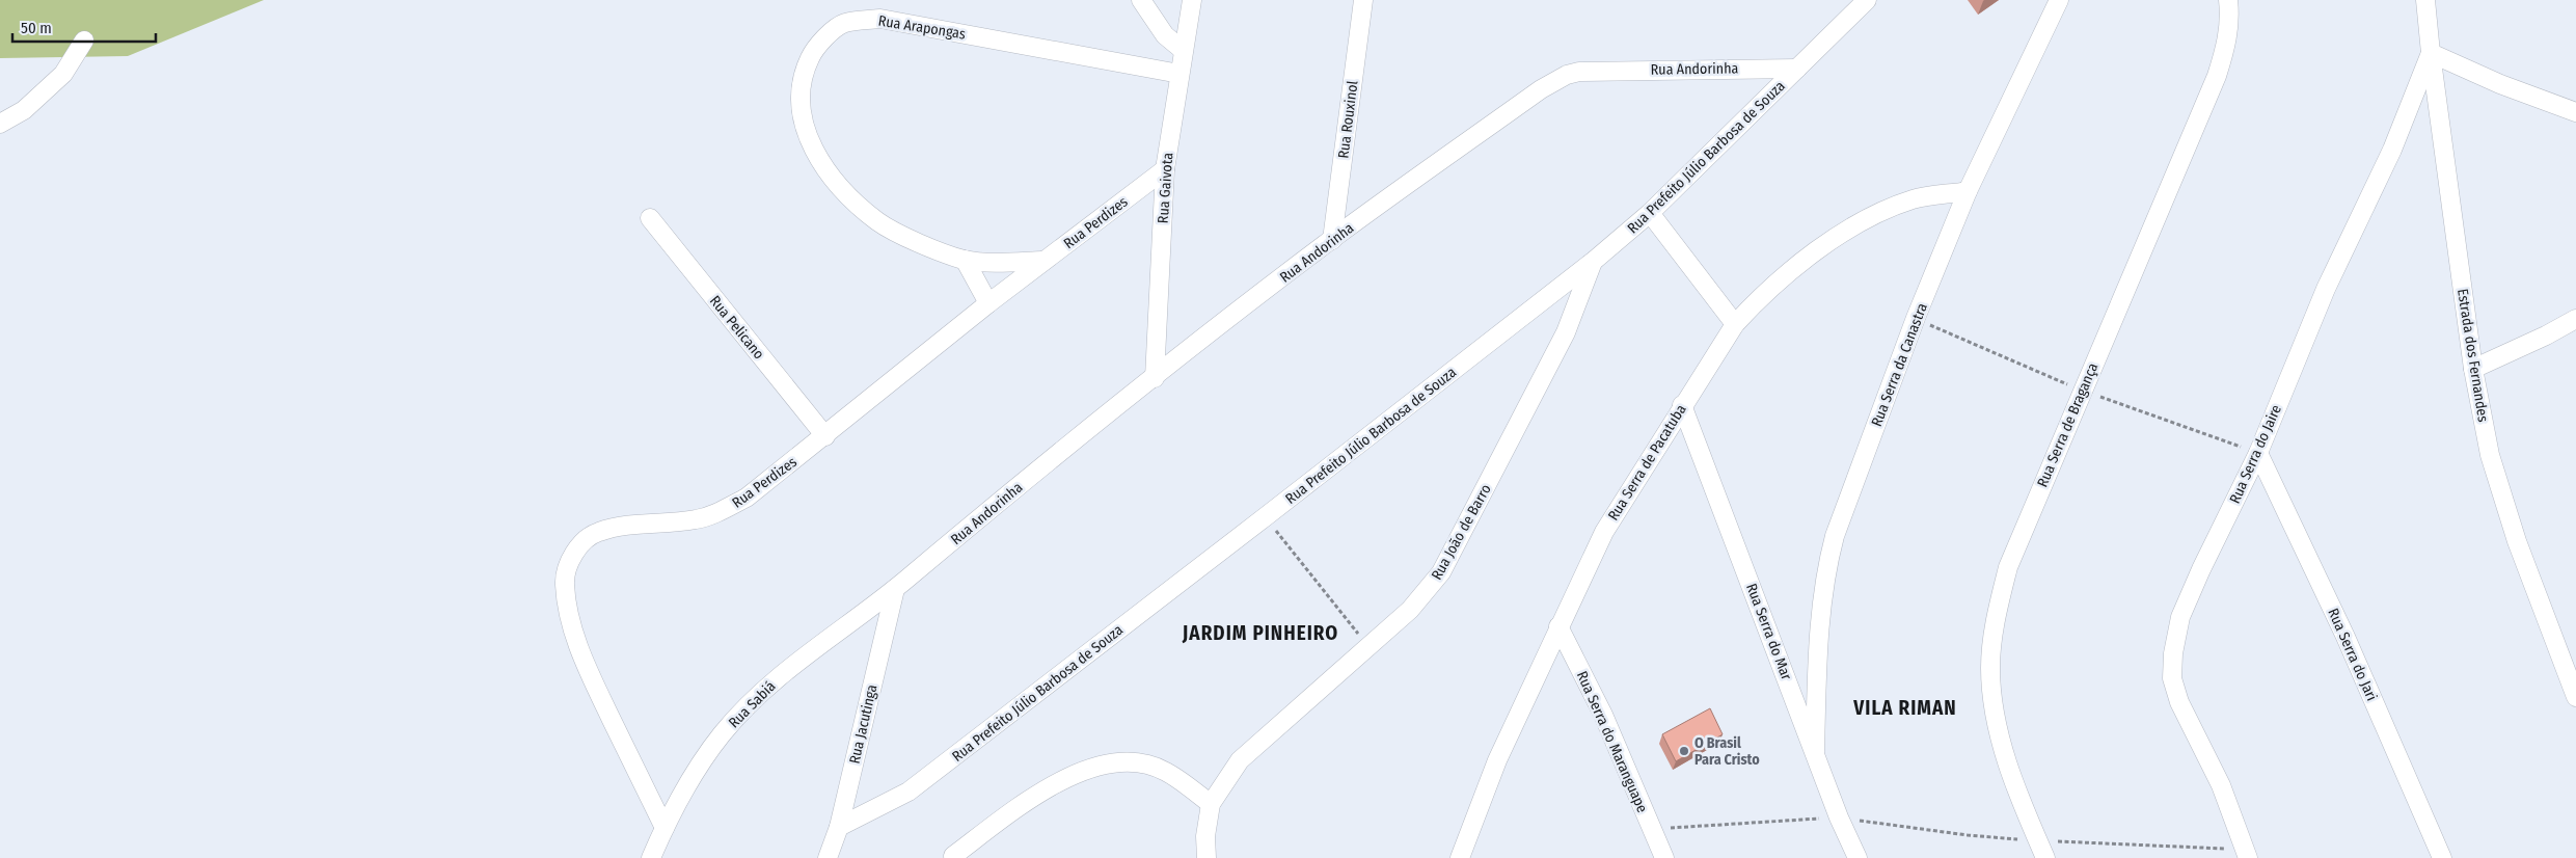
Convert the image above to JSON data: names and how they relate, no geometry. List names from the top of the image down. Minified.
{"streets":{"street":["Rua Arapongas","Rua Andorinha","Rua Rouxinol","Rua Prefeito Júlio Barbosa de Souza","Rua Gaivota","Rua Perdizes","Rua Pelicano","Estrada dos Fernandes","Rua Serra da Canastra","Rua Serra de Bragança","Rua Serra do Jaire","Rua Serra de Pacatuba","Rua João de Barro","Rua Serra do Mar","Rua Serra do Jari","Rua Sabiá","Rua Jacutinga","Rua Serra do Maranguape"]},"crossings":[["Rua Arapongas","Rua Gaivota"],["Rua Arapongas","Rua Perdizes"],["Rua Andorinha","Rua Rouxinol"],["Rua Andorinha","Rua Prefeito Júlio Barbosa de Souza"],["Rua Andorinha","Rua Gaivota"],["Rua Andorinha","Rua Sabiá"],["Rua Andorinha","Rua Jacutinga"],["Rua Prefeito Júlio Barbosa de Souza","Rua João de Barro"],["Rua Prefeito Júlio Barbosa de Souza","Rua Jacutinga"],["Rua Gaivota","Rua Perdizes"],["Rua Perdizes","Rua Pelicano"],["Rua Perdizes","Rua Sabiá"],["Estrada dos Fernandes","Rua Serra do Jaire"],["Rua Serra da Canastra","Rua Serra de Pacatuba"],["Rua Serra da Canastra","Rua Serra do Mar"],["Rua Serra do Jaire","Rua Serra do Jari"],["Rua Serra de Pacatuba","Rua Serra do Mar"],["Rua Serra de Pacatuba","Rua Serra do Maranguape"],["Rua Sabiá","Rua Jacutinga"]],"districts":["JARDIM PINHEIRO","VILA RIMAN"],"places":["O Brasil Para Cristo"],"scale_bar":"50 m"}
